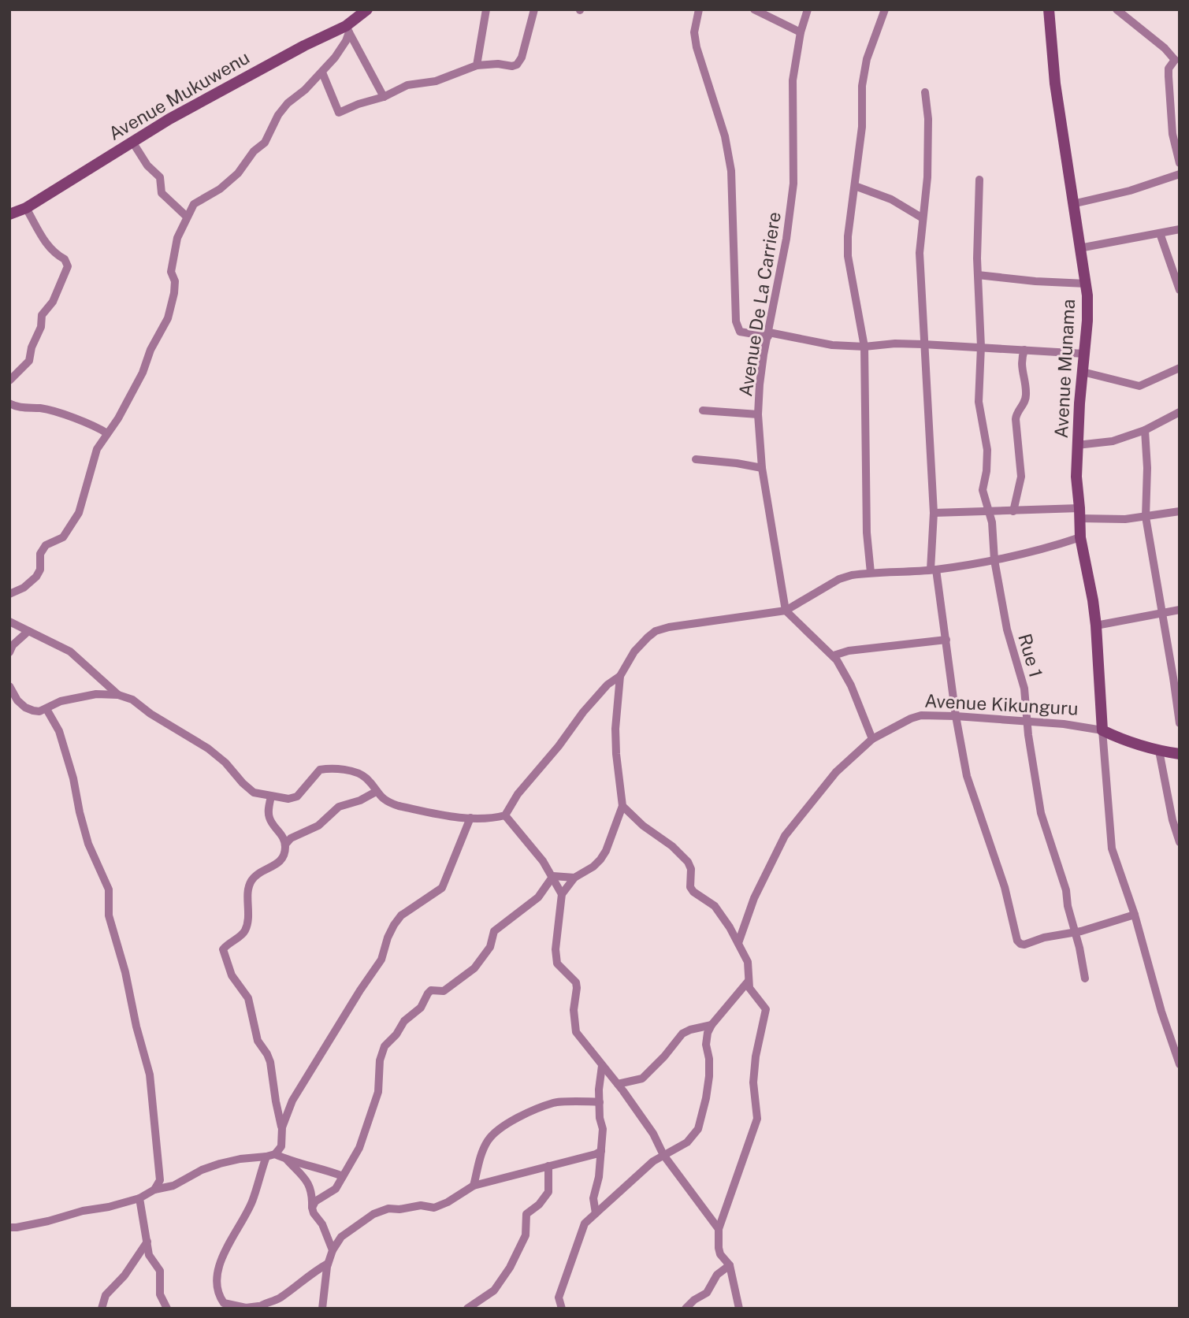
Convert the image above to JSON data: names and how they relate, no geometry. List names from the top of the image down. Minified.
{"streets":{"street":["Avenue Mukuwenu","Avenue De La Carriere","Avenue Munama","Rue 1","Avenue Kikunguru"]},"crossings":[["Avenue Munama","Avenue Kikunguru"],["Rue 1","Avenue Kikunguru"]]}
